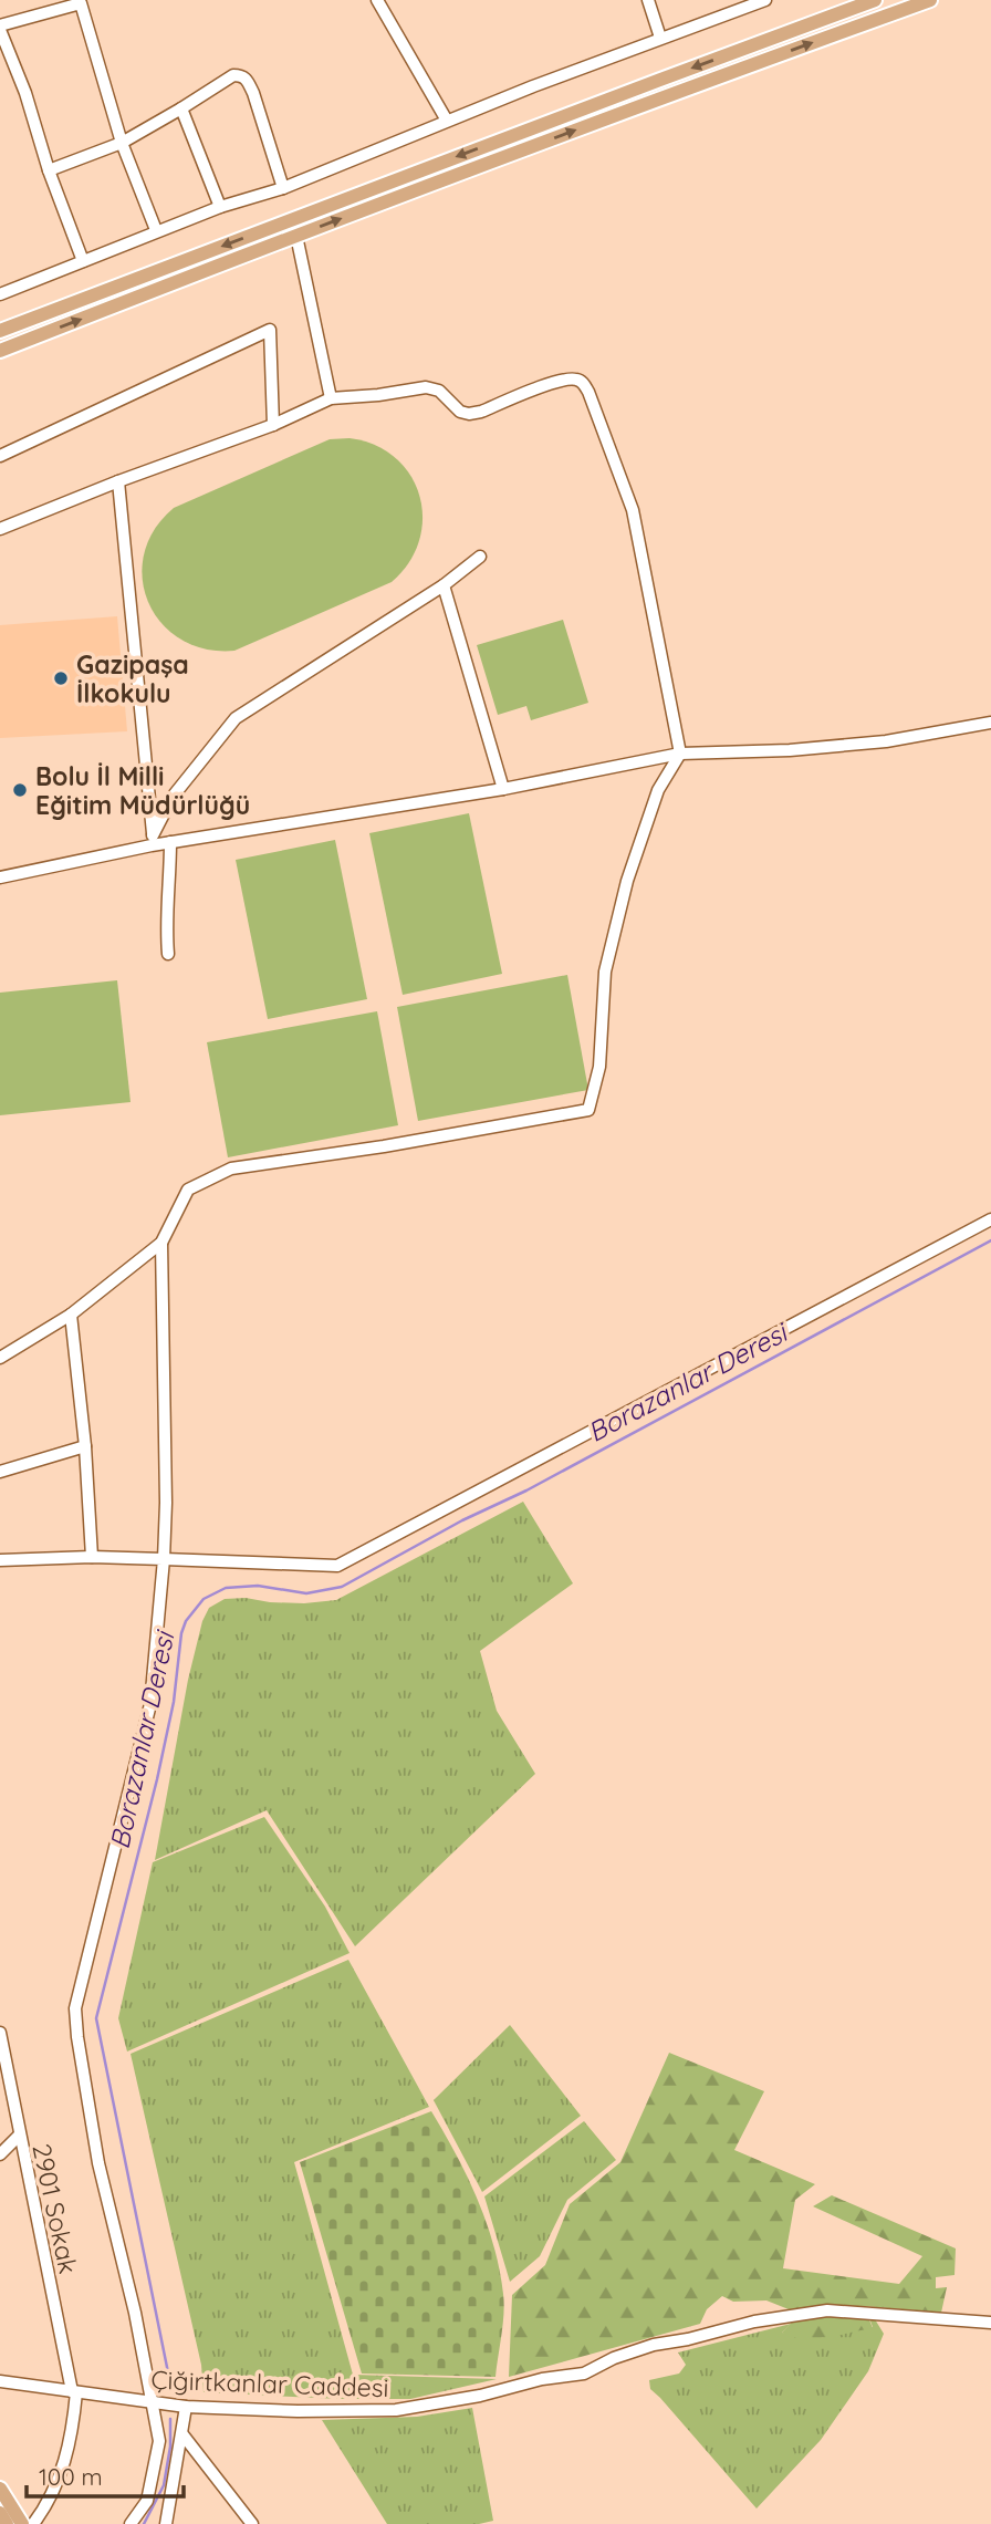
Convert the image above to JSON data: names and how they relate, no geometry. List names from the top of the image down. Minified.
{"streets":{"street":["2901 Sokak","Çiğirtkanlar Caddesi"]},"crossings":[["2901 Sokak","Çiğirtkanlar Caddesi"]],"water":["Borazanlar Deresi"],"places":["Gazipaşa İlkokulu","Bolu İl Milli Eğitim Müdürlüğü"],"scale_bar":"100 m"}
